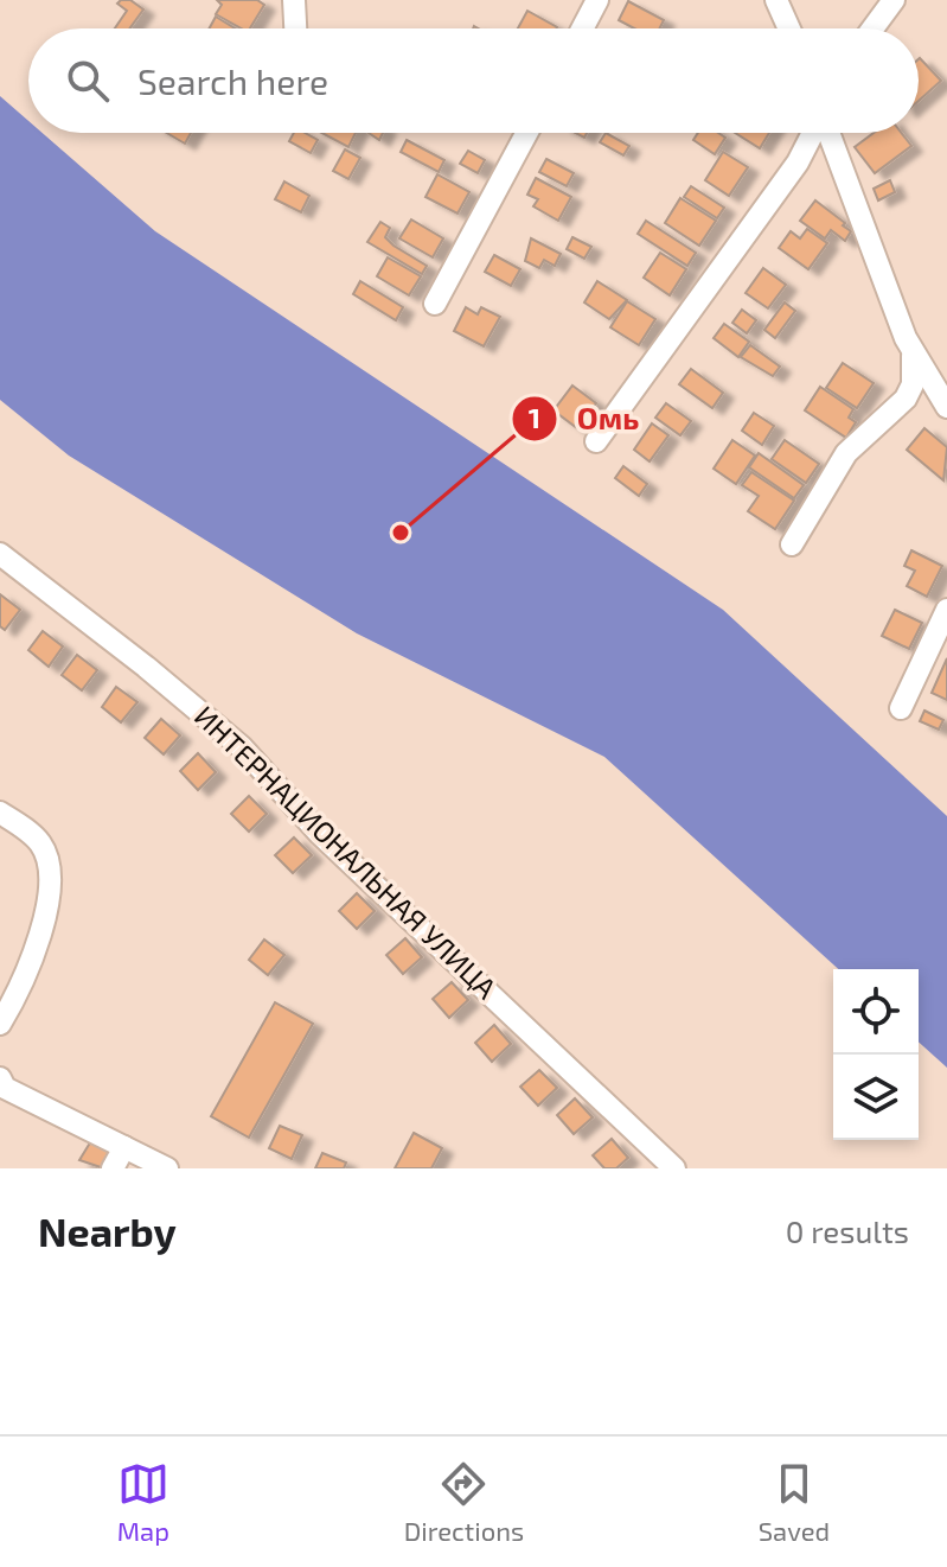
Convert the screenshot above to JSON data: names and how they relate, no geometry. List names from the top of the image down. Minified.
{"streets":{"street":["ИНТЕРНАЦИОНАЛЬНАЯ УЛИЦА"]},"places":["Омь"],"page":{"search":"Search here","heading":["Nearby","0 results"],"nav":["Map","Directions","Saved"]}}
